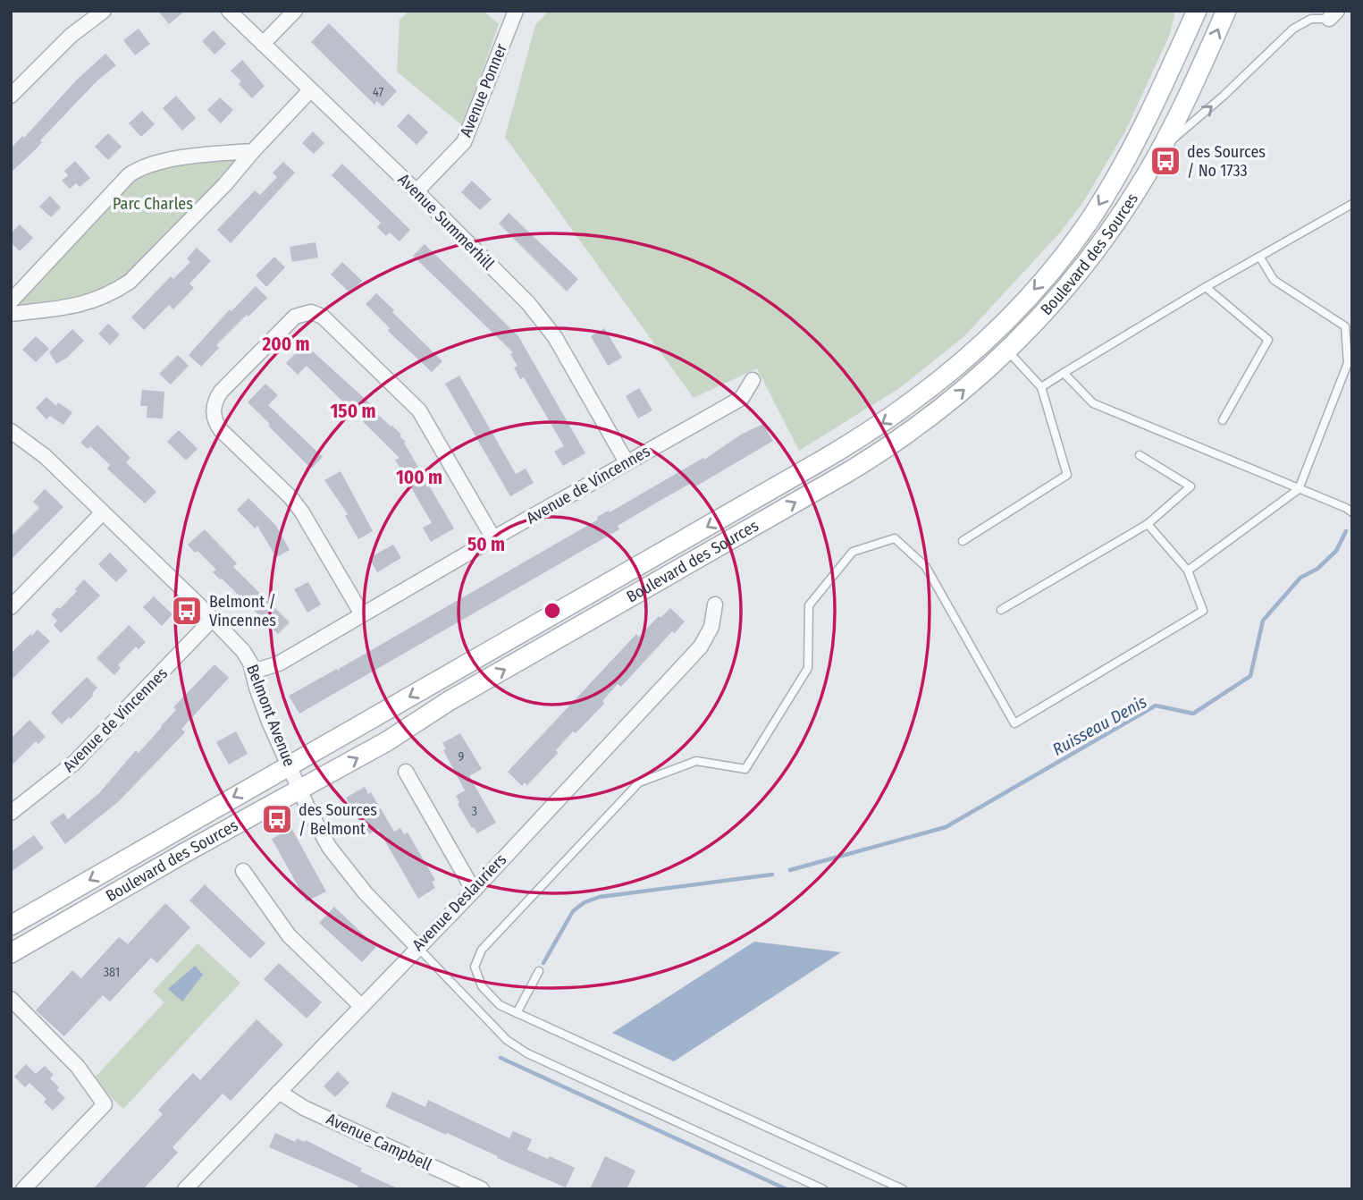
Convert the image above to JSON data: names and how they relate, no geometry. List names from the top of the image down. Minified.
{"streets":{"main road":["Boulevard des Sources"],"street":["Avenue Ponner","Avenue Summerhill","Avenue de Vincennes","Belmont Avenue","Avenue Deslauriers","Avenue Campbell"]},"crossings":[["Avenue Ponner","Avenue Summerhill"],["Avenue Summerhill","Avenue de Vincennes"],["Boulevard des Sources","Belmont Avenue"],["Avenue de Vincennes","Belmont Avenue"],["Belmont Avenue","Avenue Deslauriers"],["Avenue Deslauriers","Avenue Campbell"]],"water":["Ruisseau Denis"],"parks":["Parc Charles"],"places":{"bus stop":["des Sources / No 1733","Belmont / Vincennes","des Sources / Belmont"]},"house_numbers":["47","9","3","381"],"rings":["200 m","150 m","100 m","50 m"]}
